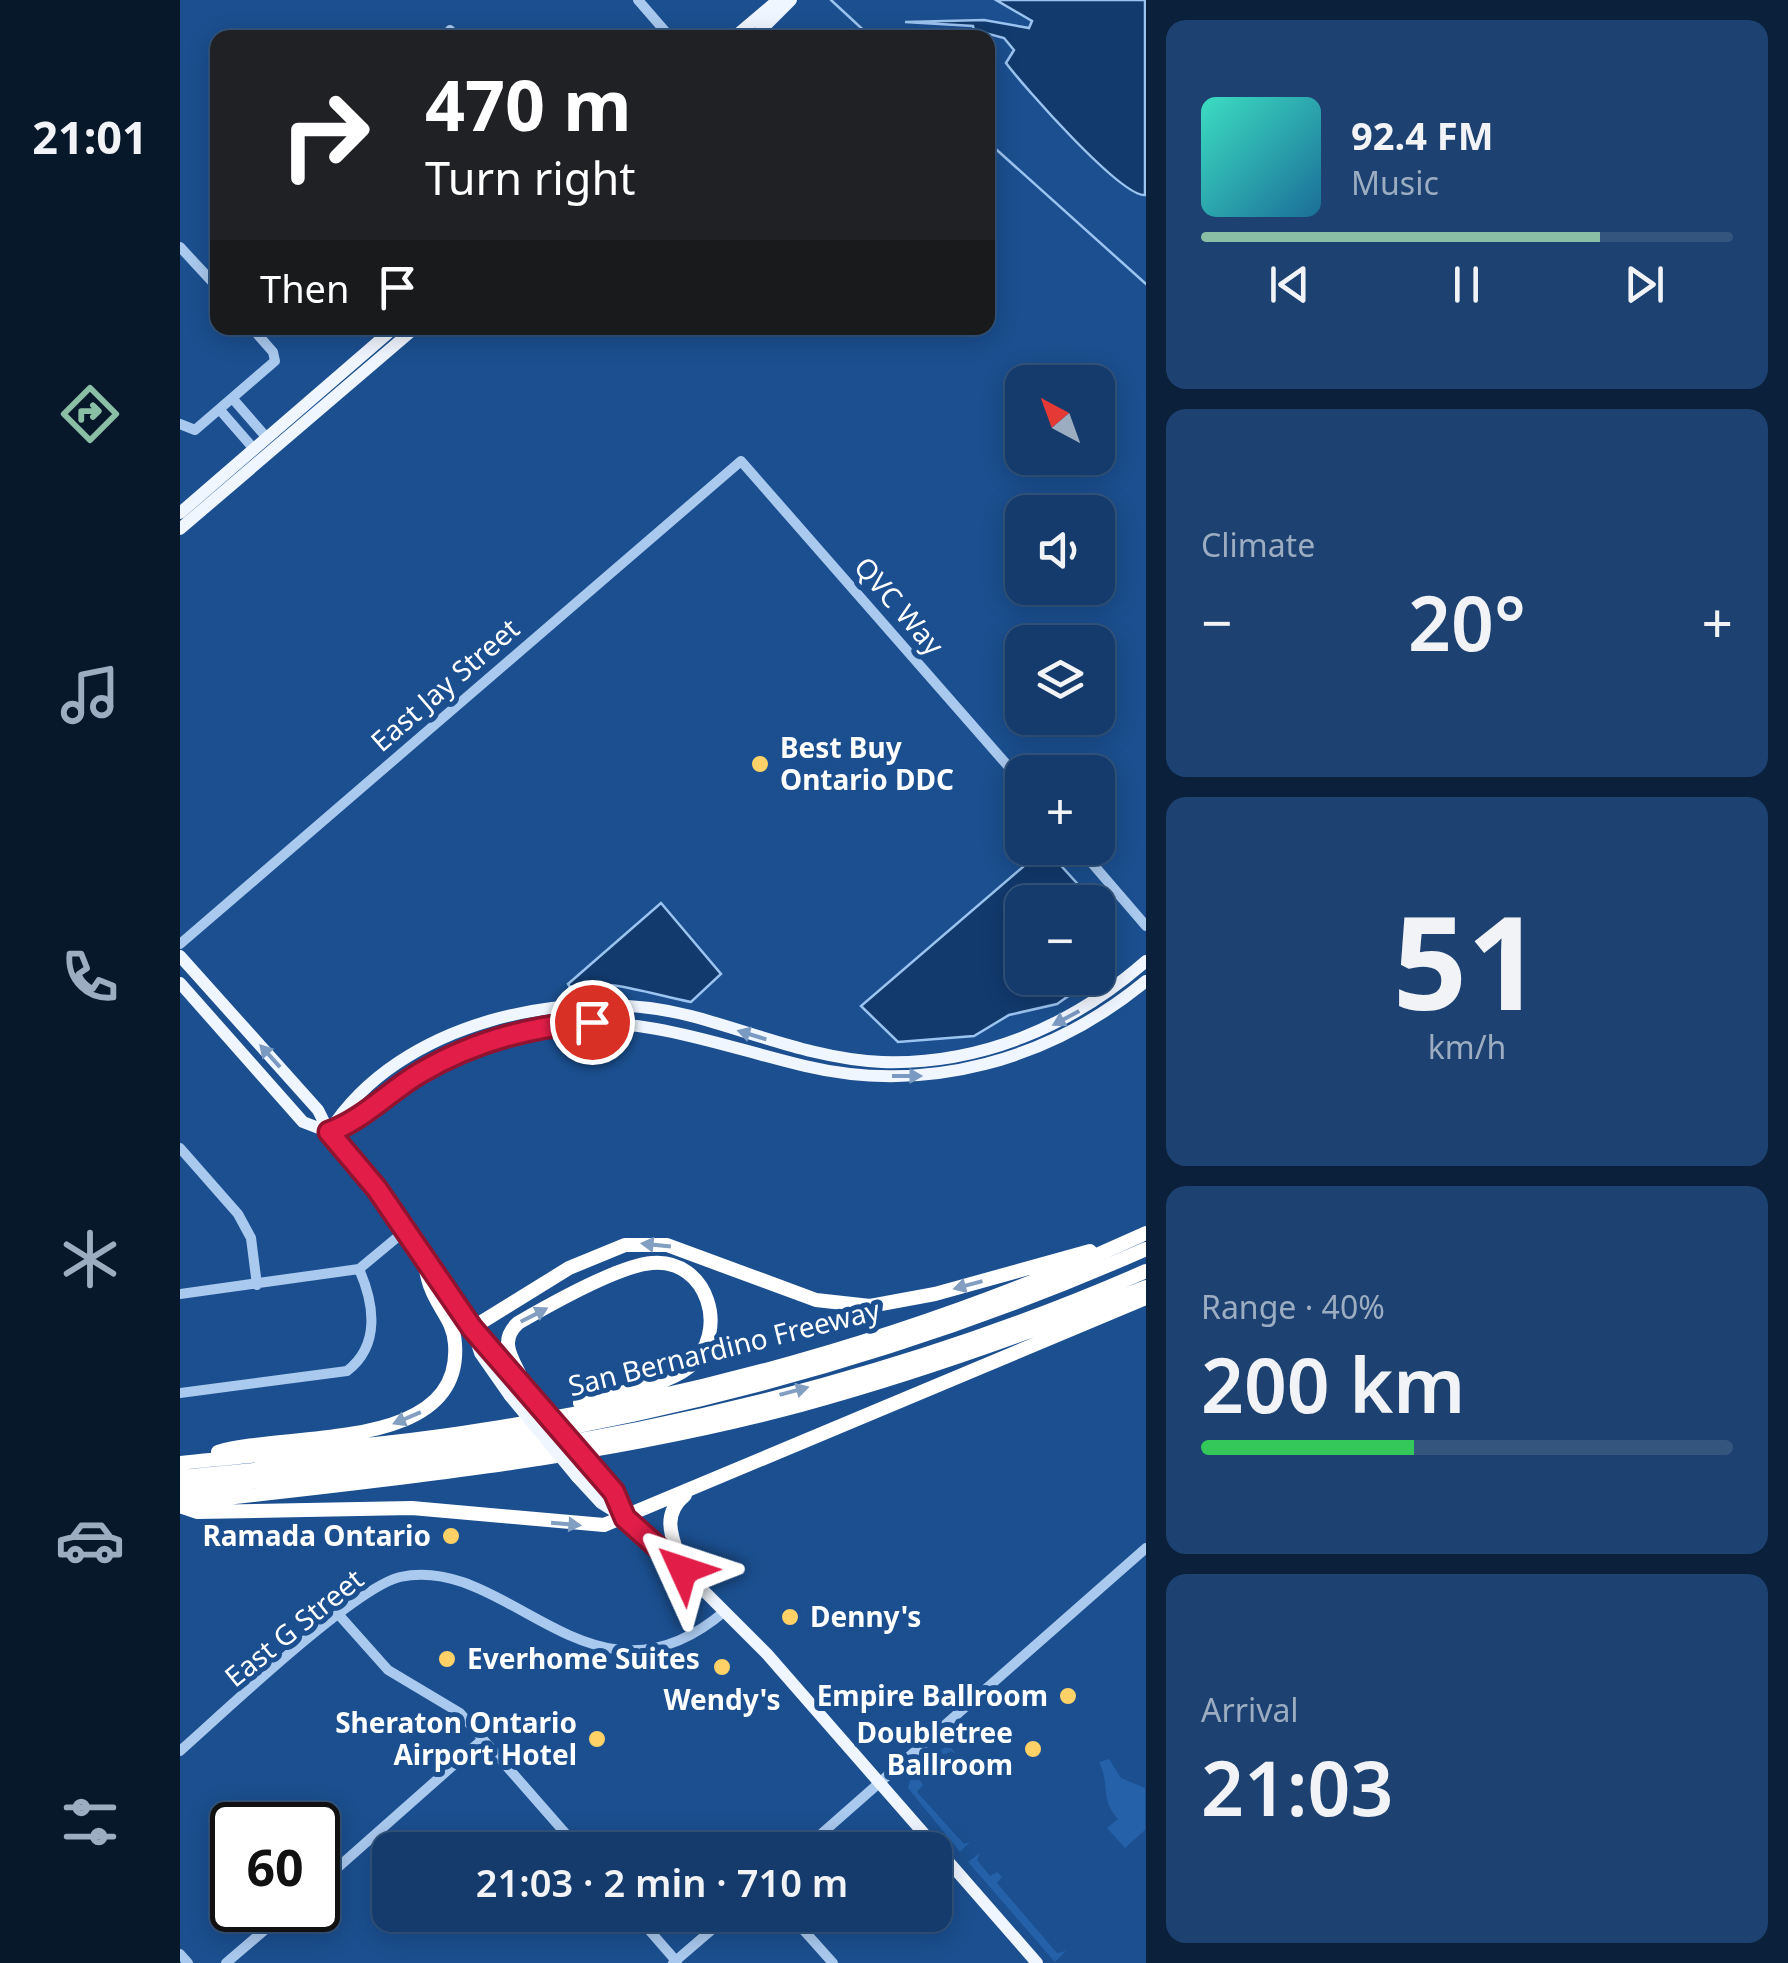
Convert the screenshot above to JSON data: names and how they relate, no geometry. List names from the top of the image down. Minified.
{"streets":{"highway":["San Bernardino Freeway"],"street":["QVC Way","East Jay Street","East G Street"]},"crossings":[["QVC Way","East Jay Street"]],"places":["Best Buy Ontario DDC","Ramada Ontario","Denny's","Everhome Suites","Wendy's","Empire Ballroom","Sheraton Ontario Airport Hotel","Doubletree Ballroom"],"north":"top left","page":{"tabs":"21:01","turn":["470 m","Turn right"],"song":["92.4 FM","Music"],"then":"Then","map_buttons":["+","−"],"tile":["Climate",["51","km/h"],["Range · 40%","200 km"],["Arrival","21:03"]],"heat":["−","20°","+"],"limit":"60","trip":"21:03 · 2 min · 710 m"}}
